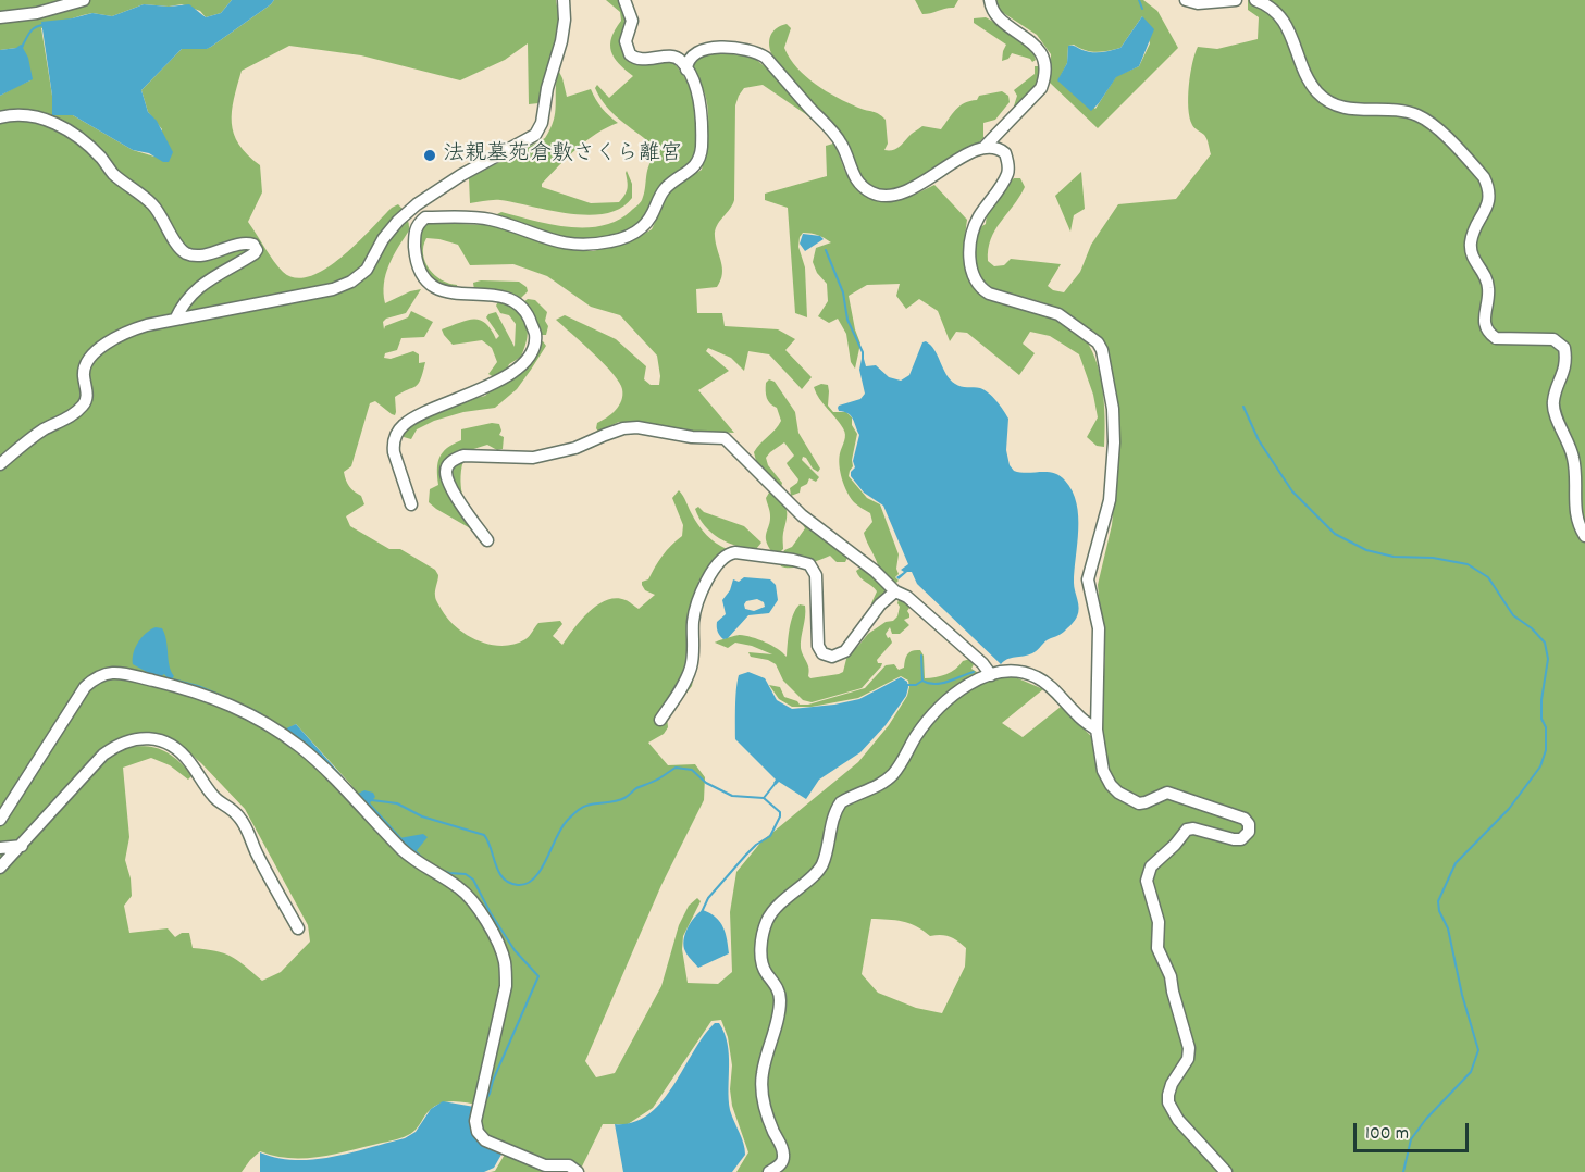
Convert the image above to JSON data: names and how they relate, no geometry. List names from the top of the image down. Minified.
{"places":["法親墓苑倉敷さくら離宮"],"scale_bar":"100 m"}
